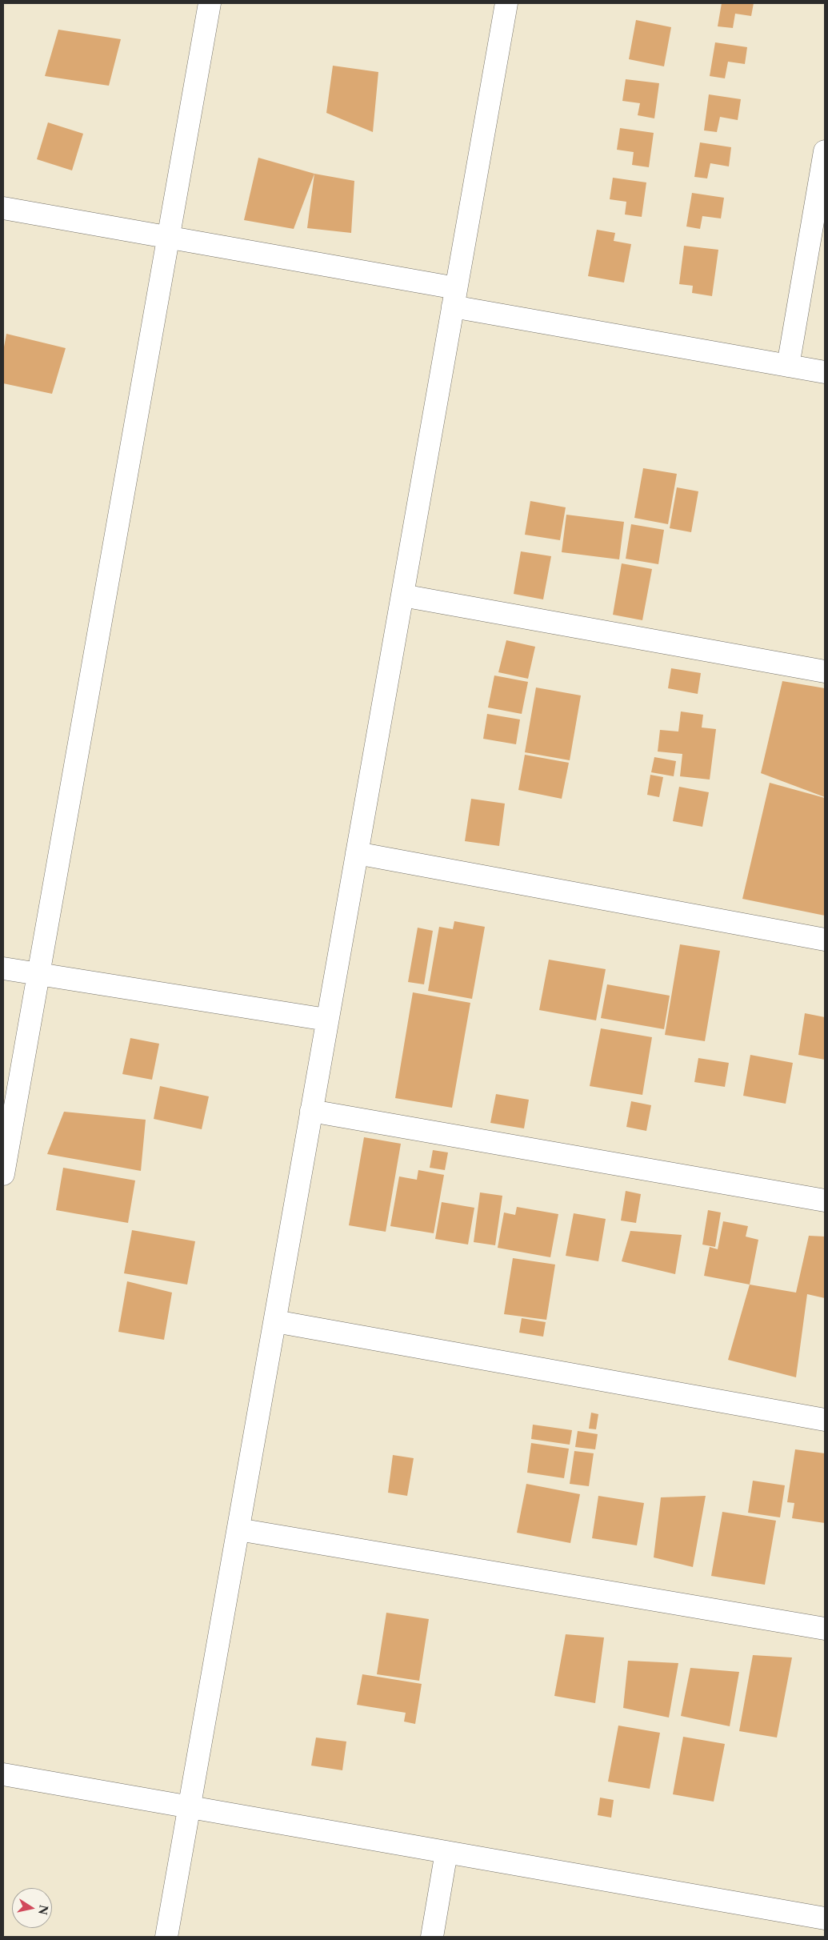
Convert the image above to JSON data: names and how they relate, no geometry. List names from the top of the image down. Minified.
{"north":"right"}
